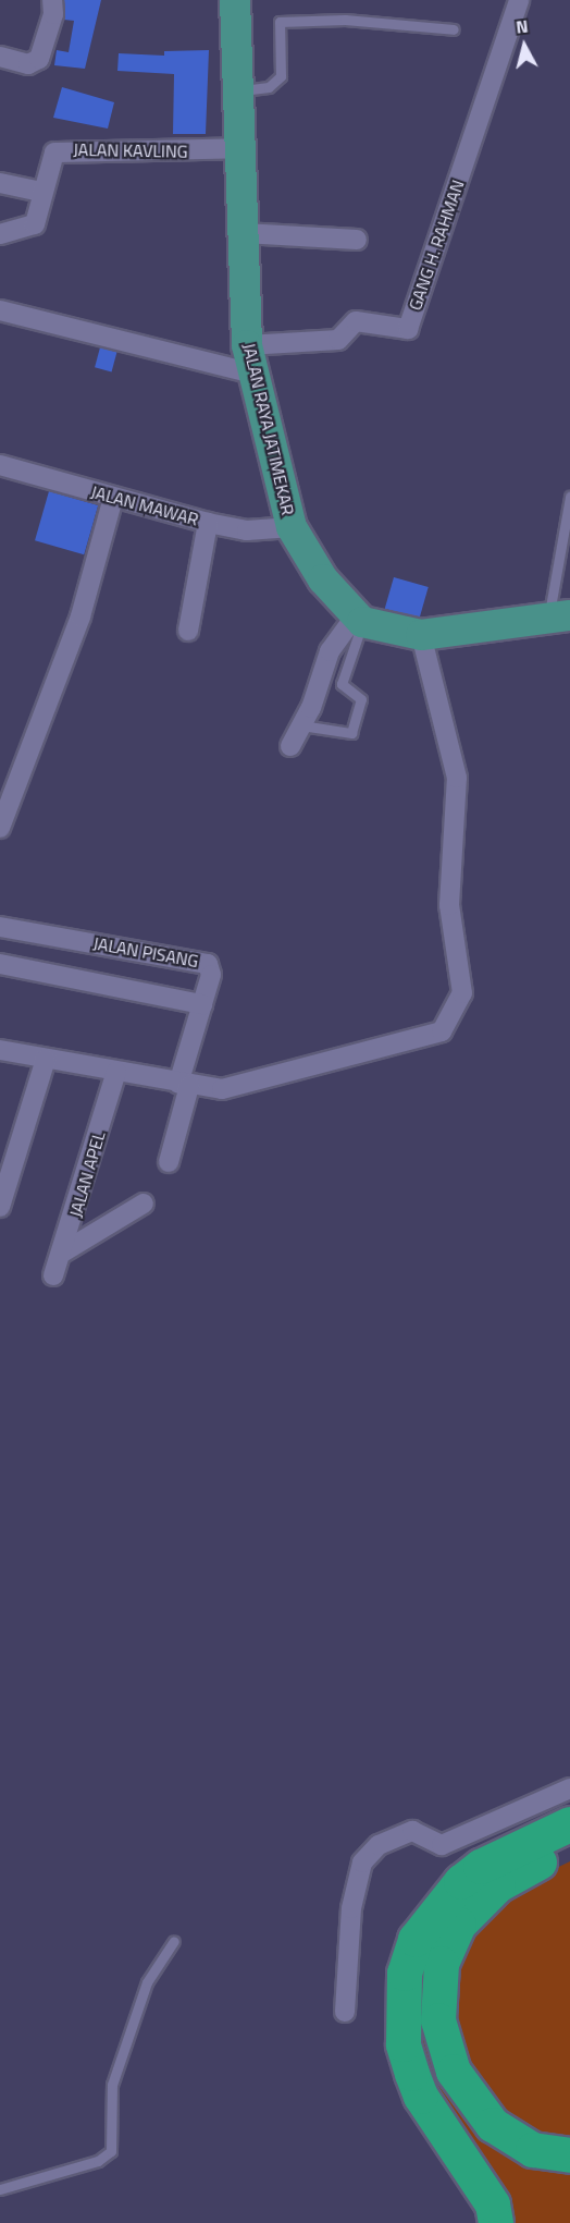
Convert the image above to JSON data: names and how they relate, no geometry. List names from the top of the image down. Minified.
{"streets":{"main road":["JALAN RAYA JATIMEKAR"],"street":["JALAN KAVLING","GANG H. RAHMAN","JALAN MAWAR","JALAN PISANG","JALAN APEL"]},"crossings":[["JALAN KAVLING","JALAN RAYA JATIMEKAR"],["GANG H. RAHMAN","JALAN RAYA JATIMEKAR"],["JALAN RAYA JATIMEKAR","JALAN MAWAR"]],"north":"top"}
